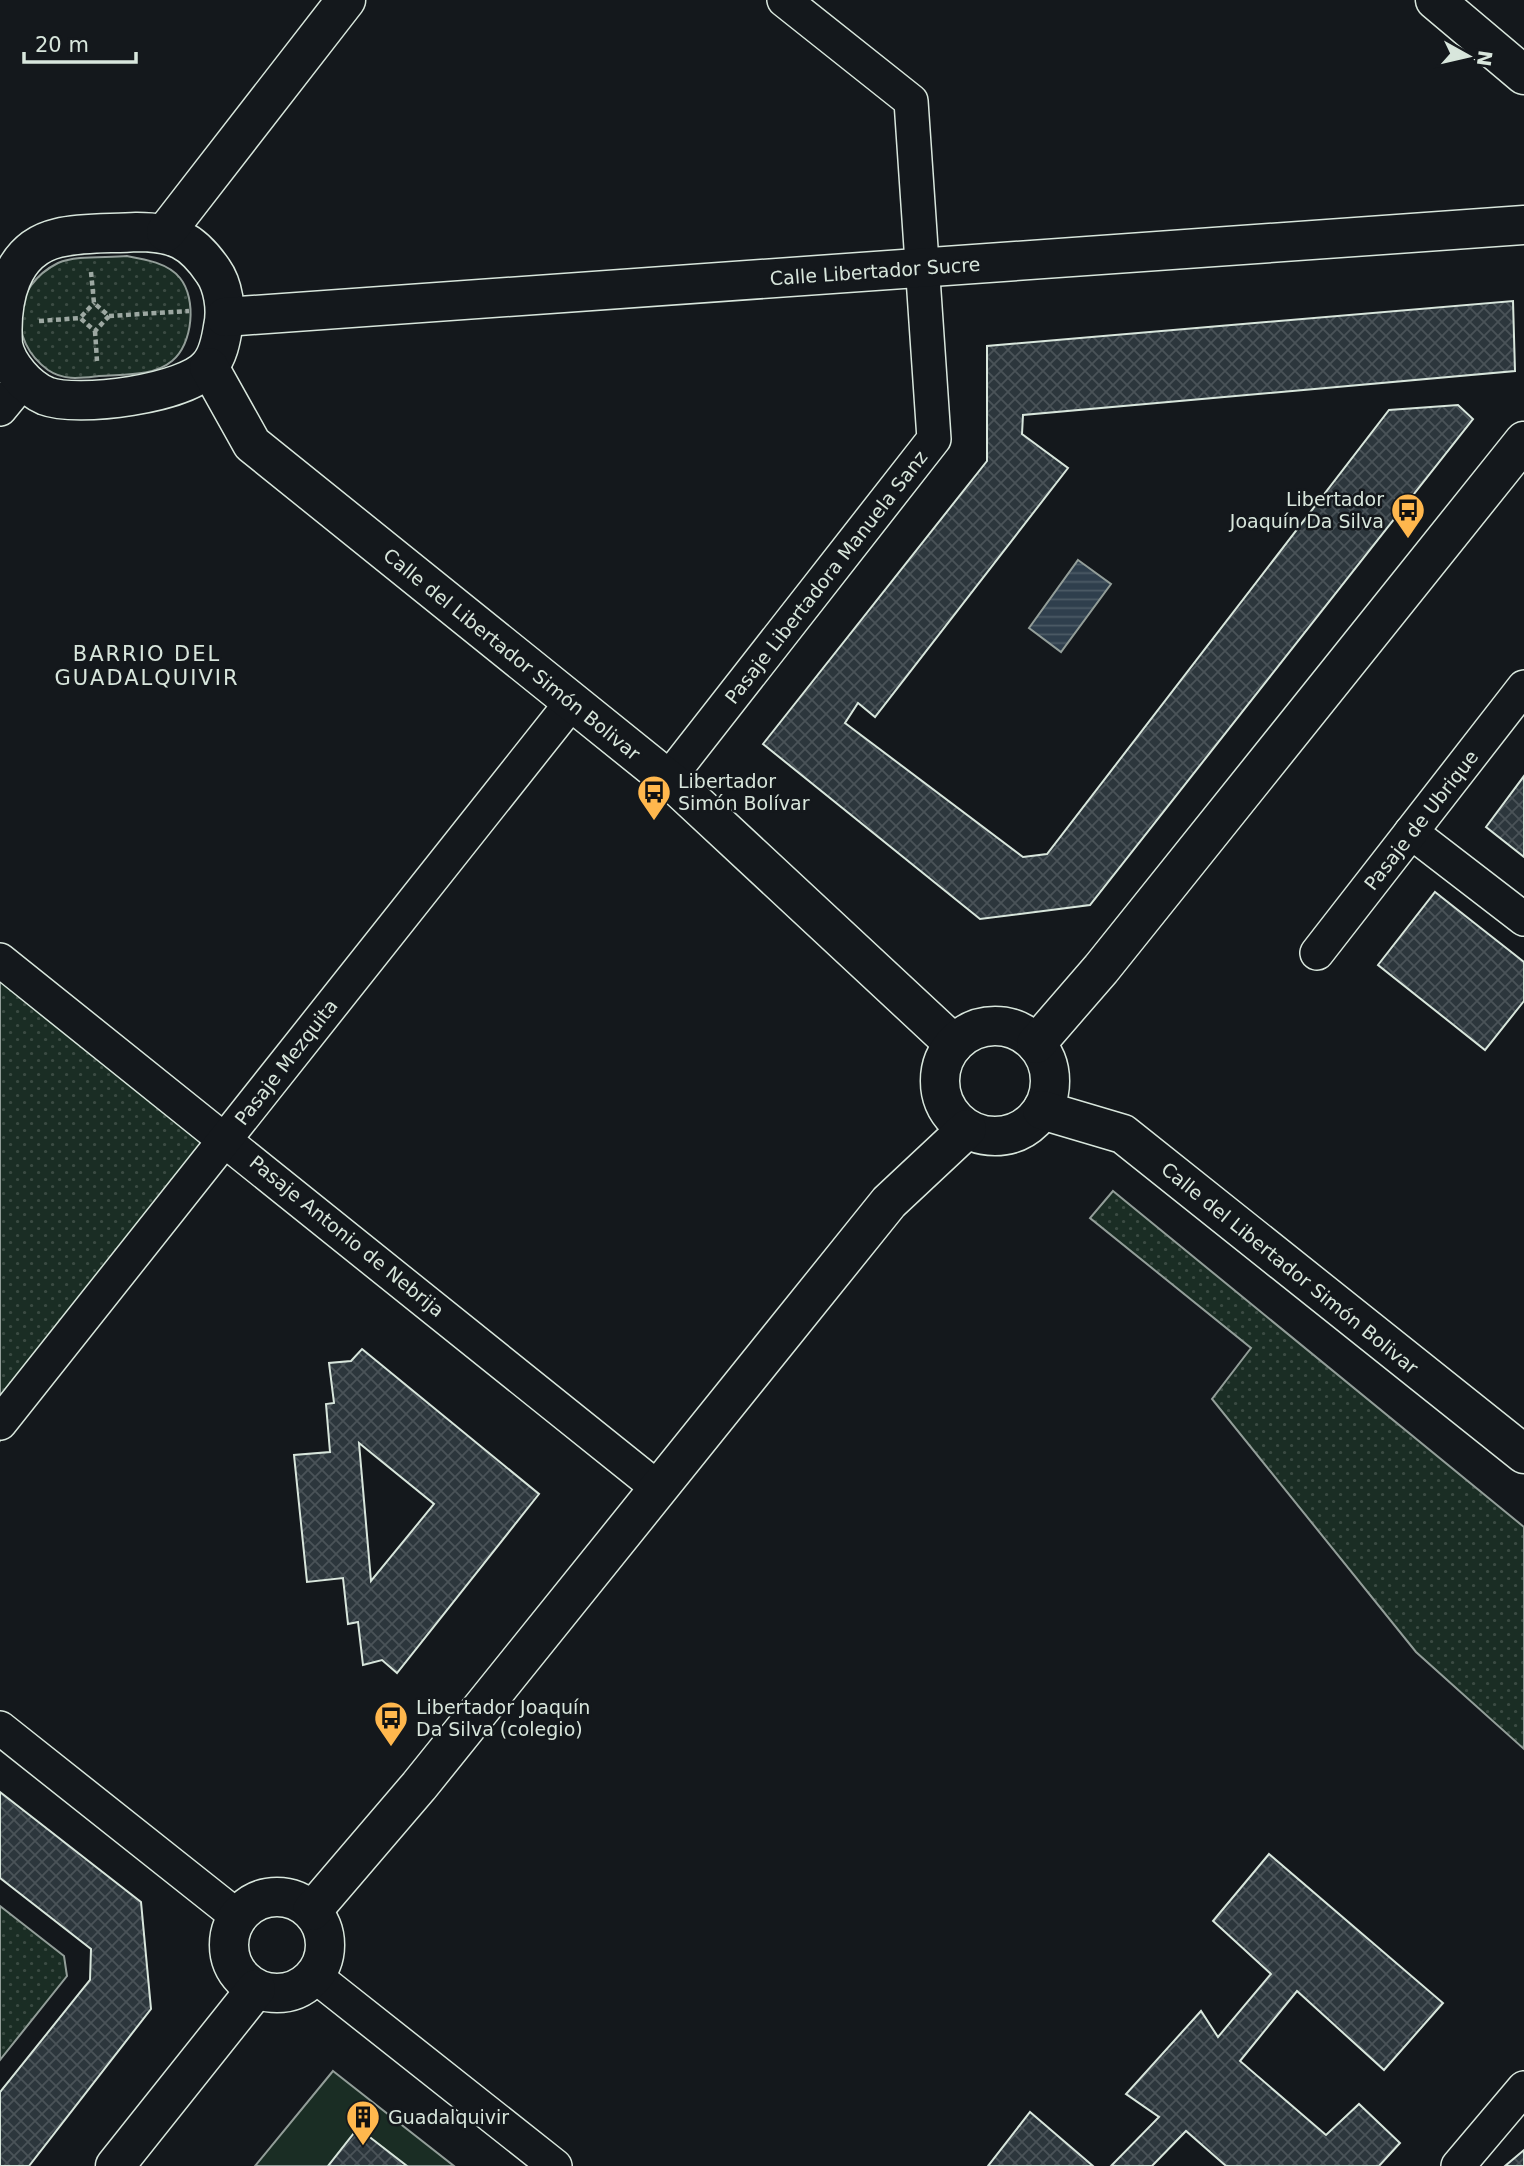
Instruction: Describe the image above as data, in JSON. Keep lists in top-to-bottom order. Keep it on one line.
{"streets":{"street":["Calle Libertador Sucre","Pasaje Libertadora Manuela Sanz","Calle del Libertador Simón Bolivar","Pasaje de Ubrique","Pasaje Mezquita","Pasaje Antonio de Nebrija"]},"crossings":[["Calle Libertador Sucre","Pasaje Libertadora Manuela Sanz"],["Pasaje Libertadora Manuela Sanz","Calle del Libertador Simón Bolivar"],["Calle del Libertador Simón Bolivar","Pasaje Mezquita"],["Pasaje Mezquita","Pasaje Antonio de Nebrija"]],"districts":["BARRIO DEL GUADALQUIVIR"],"places":{"bus stop":["Libertador Joaquín Da Silva","Libertador Simón Bolívar","Libertador Joaquín Da Silva (colegio)"],"building":["Guadalquivir"]},"scale_bar":"20 m","north":"right"}
